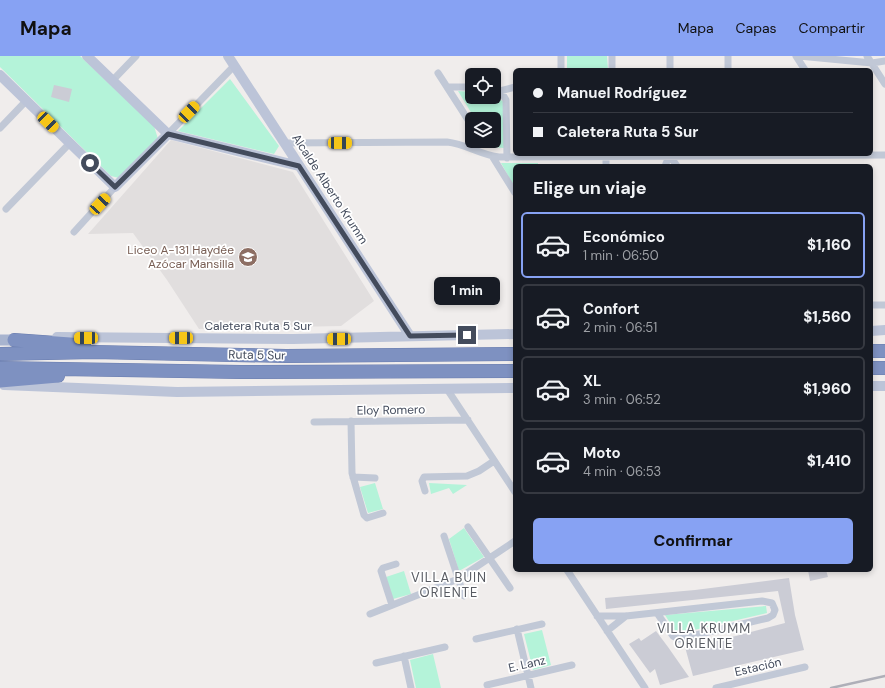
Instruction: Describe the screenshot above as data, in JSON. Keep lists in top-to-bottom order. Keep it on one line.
{"streets":{"highway":["Ruta 5 Sur"],"main road":["Alcalde Alberto Krumm","Caletera Ruta 5 Sur"],"street":["Eloy Romero","E. Lanz","Estación"]},"crossings":[["Alcalde Alberto Krumm","Caletera Ruta 5 Sur"]],"districts":["VILLA BUIN ORIENTE","VILLA KRUMM ORIENTE"],"places":{"school or university":["Liceo A-131 Haydée Azócar Mansilla"]},"page":{"header":"Mapa","nav":["Mapa","Capas","Compartir"],"banner":["Manuel Rodríguez","Caletera Ruta 5 Sur"],"heading":"Elige un viaje","list":[{"name":"Económico","note":"1 min · 06:50","value":"$1,160"},{"name":"Confort","note":"2 min · 06:51","value":"$1,560"},{"name":"XL","note":"3 min · 06:52","value":"$1,960"},{"name":"Moto","note":"4 min · 06:53","value":"$1,410"}],"bubble":"1 min","buttons":"Confirmar"}}
